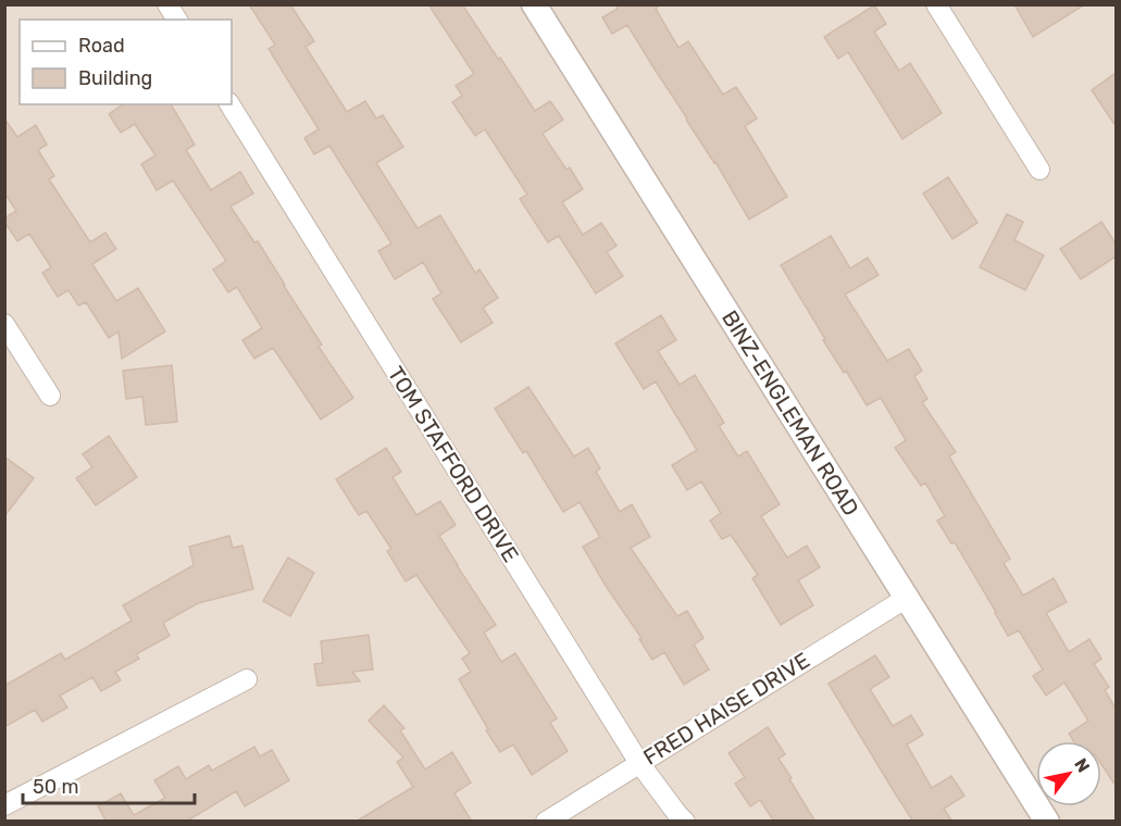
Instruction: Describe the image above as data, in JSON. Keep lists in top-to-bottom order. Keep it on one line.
{"streets":{"street":["BINZ-ENGLEMAN ROAD","TOM STAFFORD DRIVE","FRED HAISE DRIVE"]},"crossings":[["BINZ-ENGLEMAN ROAD","FRED HAISE DRIVE"],["TOM STAFFORD DRIVE","FRED HAISE DRIVE"]],"legend":["Road","Building"],"scale_bar":"50 m","north":"top right"}
